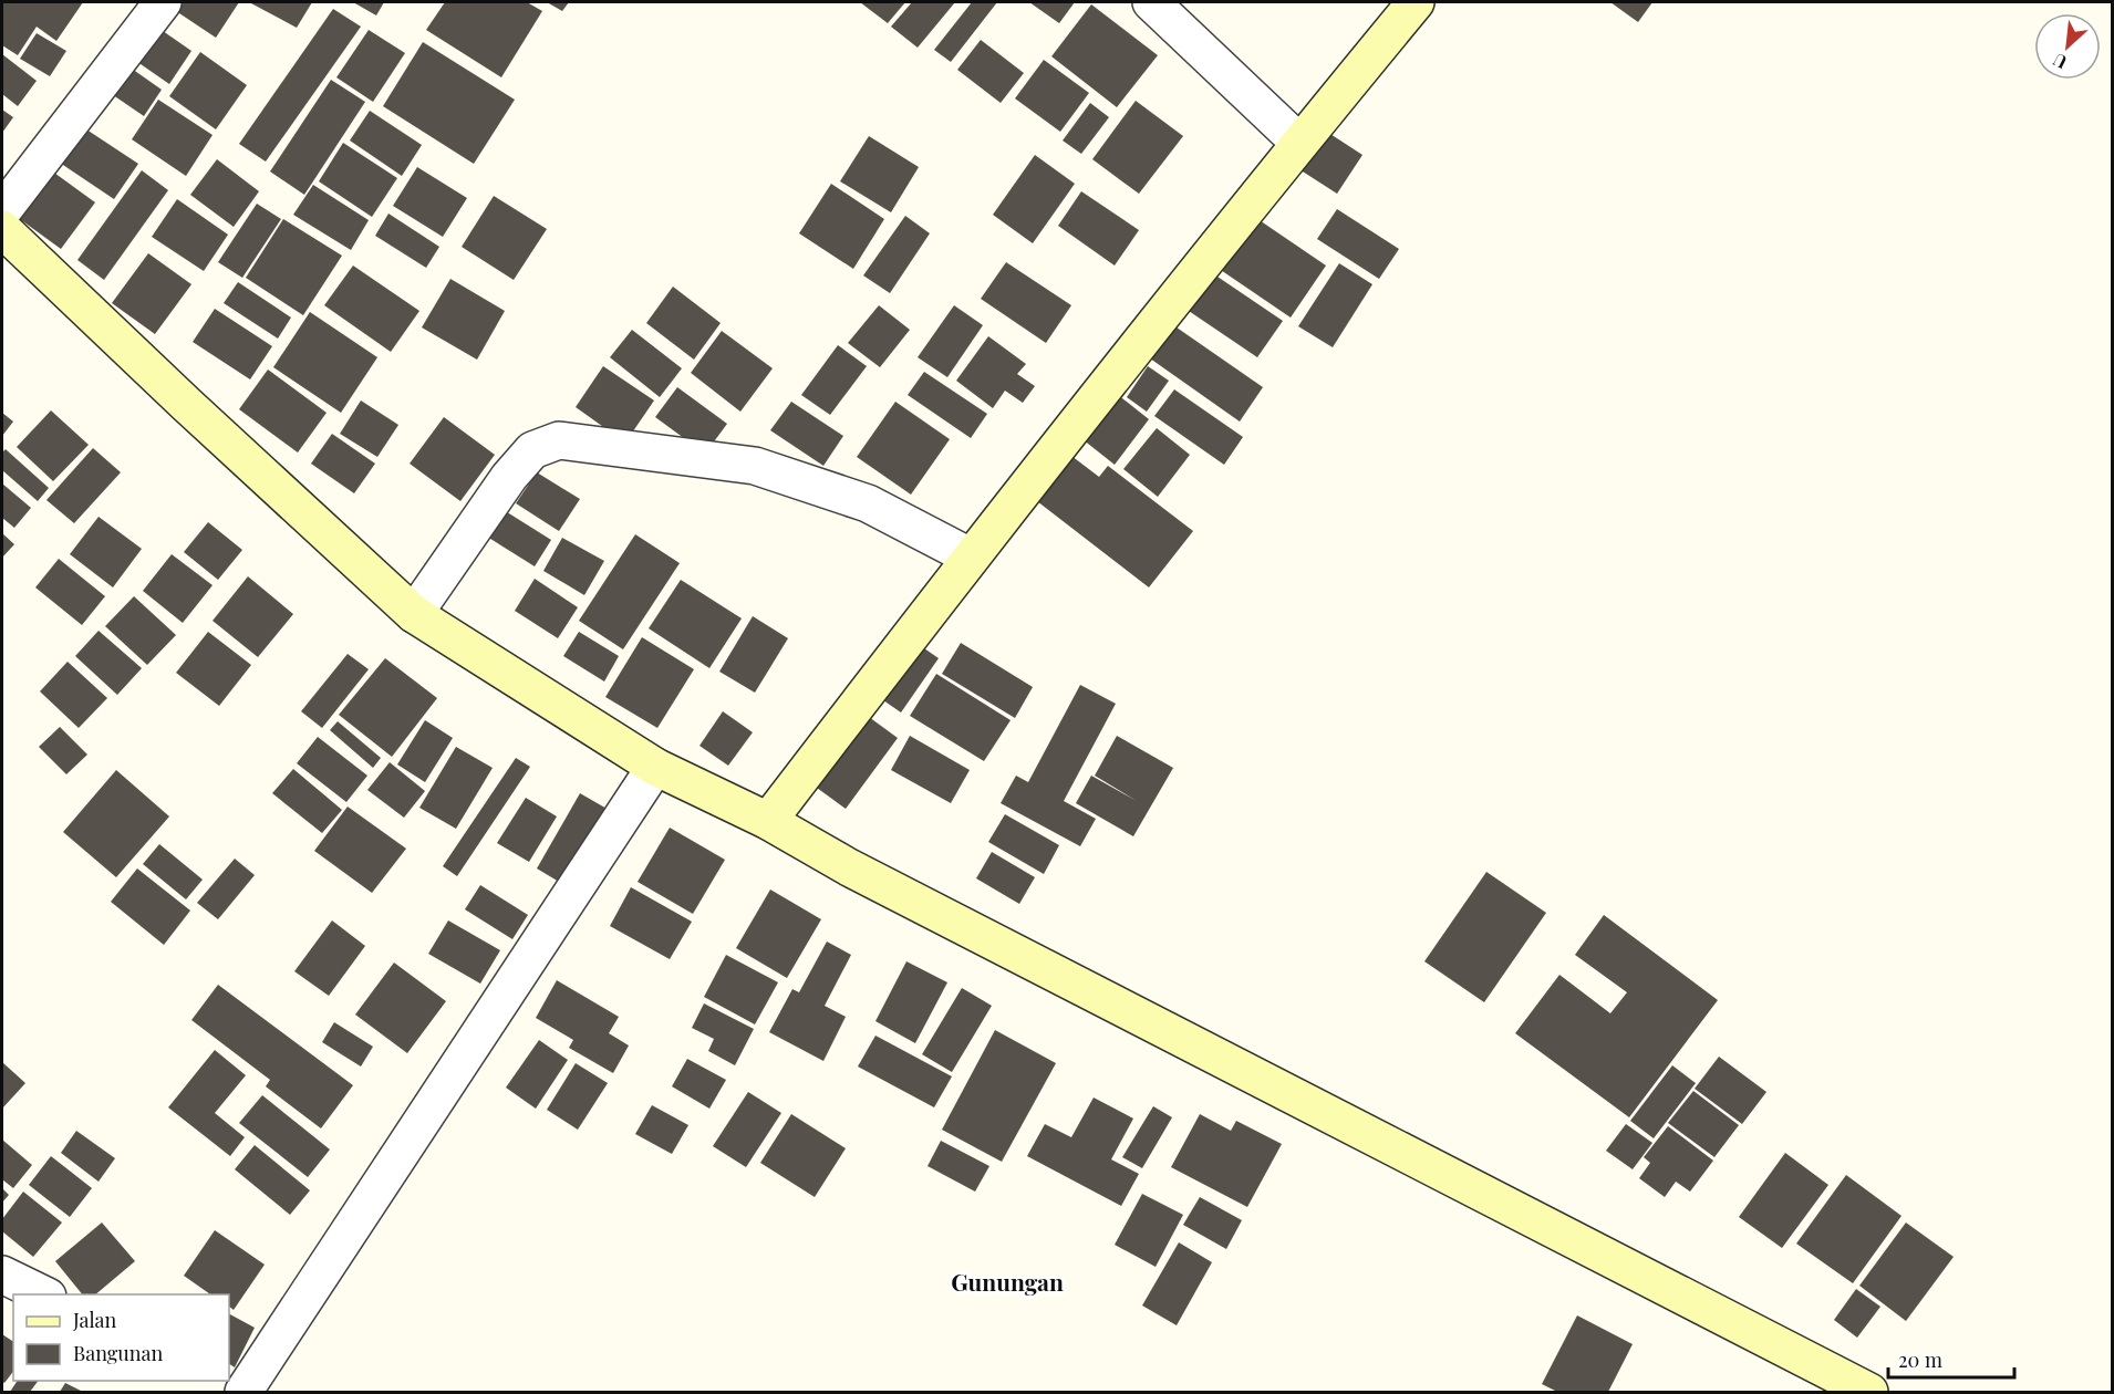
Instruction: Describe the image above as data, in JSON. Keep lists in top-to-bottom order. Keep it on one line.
{"districts":["Gunungan"],"legend":["Jalan","Bangunan"],"scale_bar":"20 m","north":"bottom left"}
